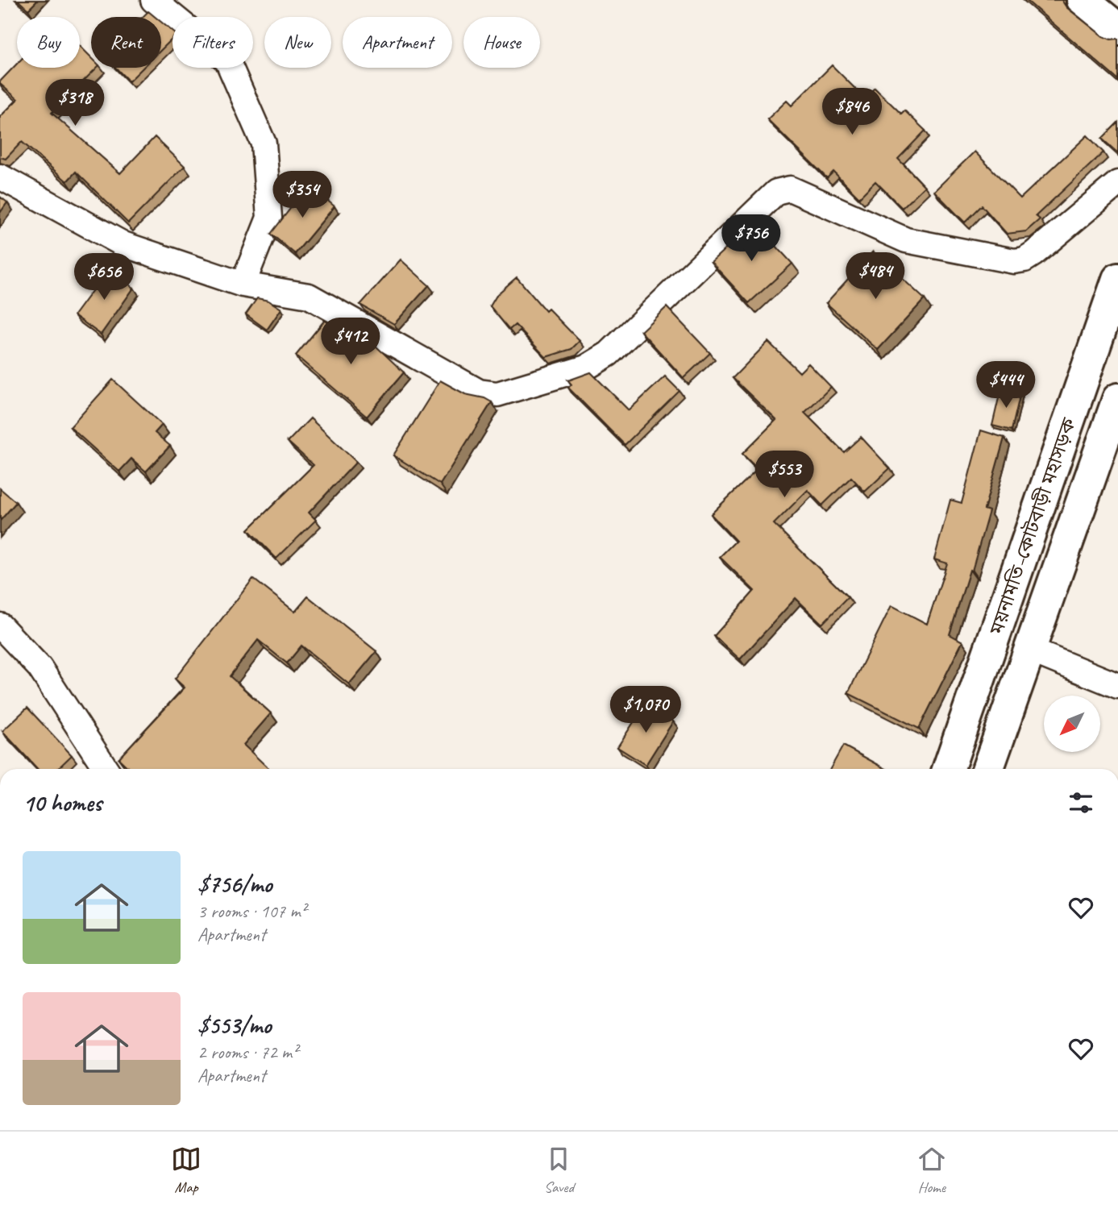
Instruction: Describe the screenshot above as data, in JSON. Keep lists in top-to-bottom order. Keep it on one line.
{"streets":{"main road":["ময়নামতি–কোটবাড়ী মহাসড়ক"]},"north":"bottom left","page":{"chip":["Buy","Rent","Filters","New","Apartment","House"],"price":["$318","$846","$354","$756","$484","$656","$412","$444","$553","$1,070"],"heading":"10 homes","list":[{"name":"$756/mo","note":"3 rooms · 107 m² · Apartment"},{"name":"$553/mo","note":"2 rooms · 72 m² · Apartment"}],"tabs":["Map","Saved","Home"]}}
